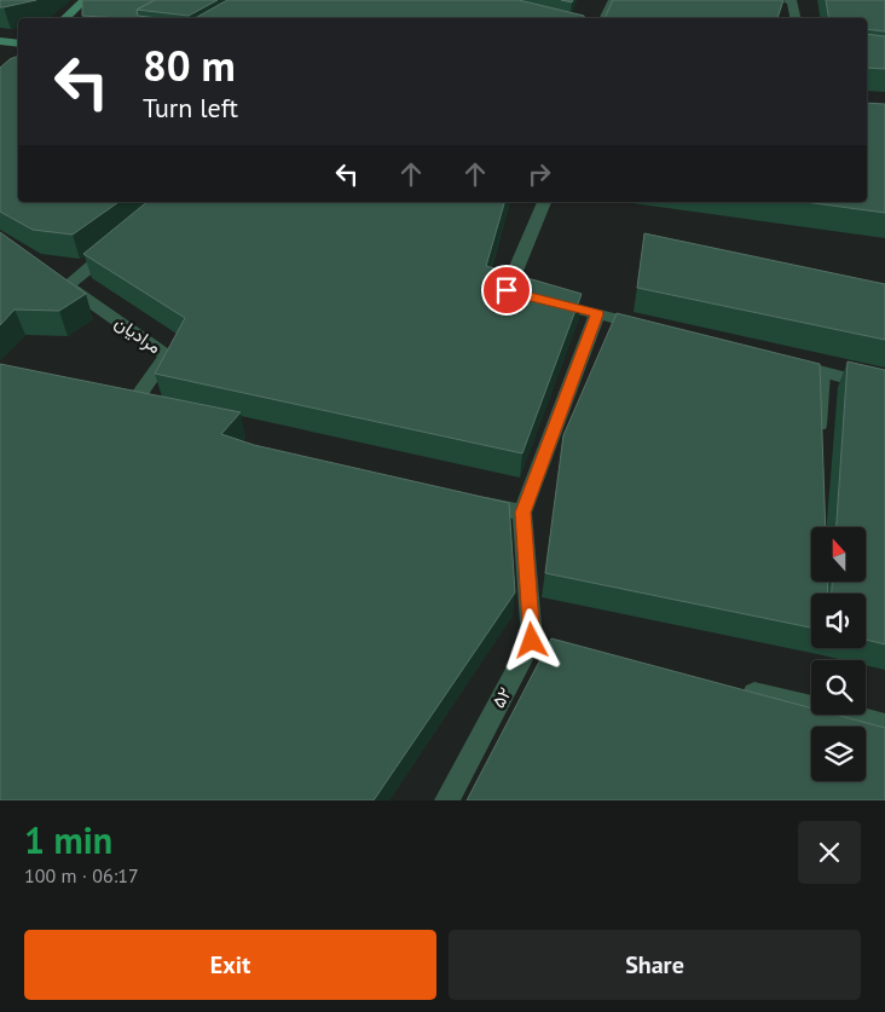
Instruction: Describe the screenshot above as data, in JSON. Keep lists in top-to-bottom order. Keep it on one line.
{"streets":{"street":["مرادیان","۵۲"]},"north":"top","page":{"turn":["80 m","Turn left"],"heading":["1 min","100 m · 06:17"],"buttons":["Exit","Share"]}}
